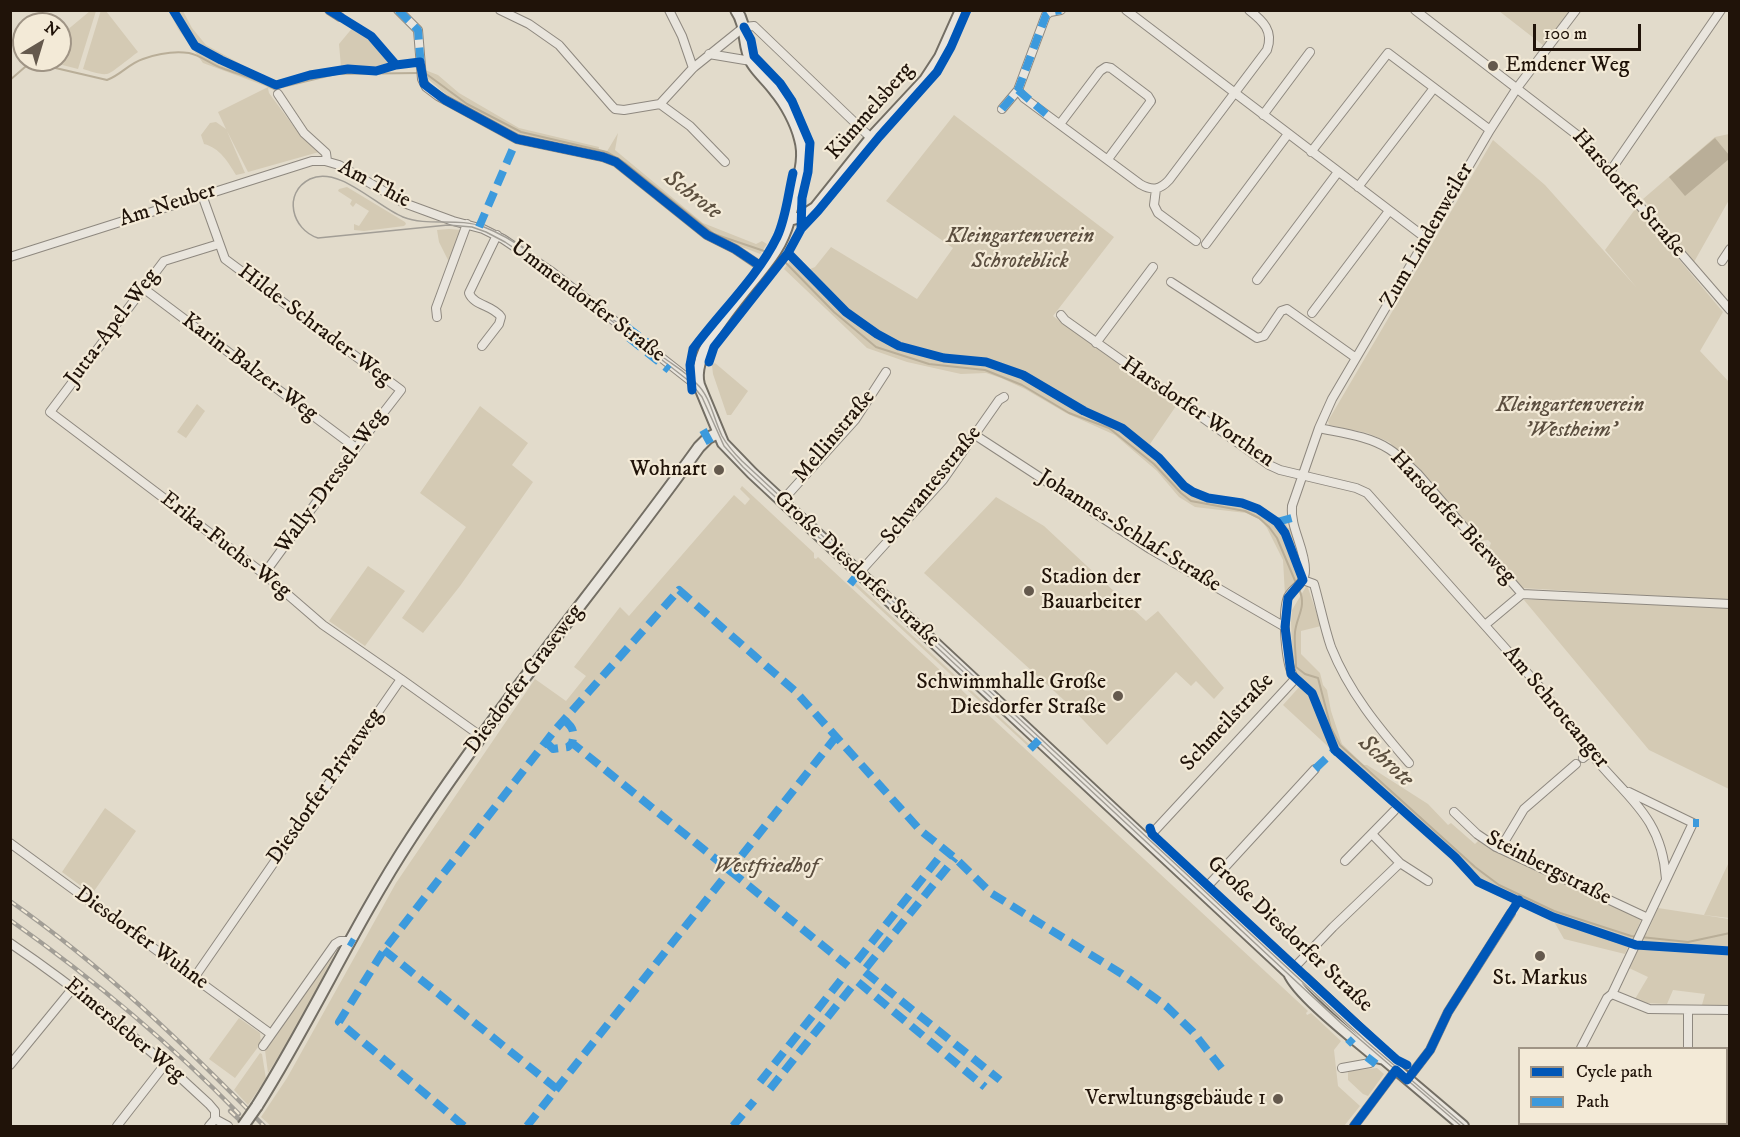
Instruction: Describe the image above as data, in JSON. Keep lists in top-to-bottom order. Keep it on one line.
{"streets":{"main road":["Kümmelsberg","Große Diesdorfer Straße","Diesdorfer Graseweg"],"street":["Am Thie","Harsdorfer Straße","Am Neuber","Zum Lindenweiler","Ummendorfer Straße","Hilde-Schrader-Weg","Jutta-Apel-Weg","Karin-Balzer-Weg","Harsdorfer Worthen","Mellinstraße","Wally-Dressel-Weg","Schwantesstraße","Harsdorfer Bierweg","Johannes-Schlaf-Straße","Erika-Fuchs-Weg","Am Schroteanger","Schmeilstraße","Diesdorfer Privatweg","Steinbergstraße","Diesdorfer Wuhne","Eimersleber Weg"]},"crossings":[["Am Thie","Am Neuber"],["Am Thie","Ummendorfer Straße"],["Harsdorfer Straße","Zum Lindenweiler"],["Am Neuber","Hilde-Schrader-Weg"],["Zum Lindenweiler","Harsdorfer Worthen"],["Zum Lindenweiler","Harsdorfer Bierweg"],["Zum Lindenweiler","Am Schroteanger"],["Ummendorfer Straße","Große Diesdorfer Straße"],["Hilde-Schrader-Weg","Jutta-Apel-Weg"],["Hilde-Schrader-Weg","Wally-Dressel-Weg"],["Jutta-Apel-Weg","Karin-Balzer-Weg"],["Jutta-Apel-Weg","Erika-Fuchs-Weg"],["Karin-Balzer-Weg","Wally-Dressel-Weg"],["Harsdorfer Worthen","Am Schroteanger"],["Mellinstraße","Große Diesdorfer Straße"],["Wally-Dressel-Weg","Erika-Fuchs-Weg"],["Schwantesstraße","Johannes-Schlaf-Straße"],["Schwantesstraße","Große Diesdorfer Straße"],["Harsdorfer Bierweg","Am Schroteanger"],["Johannes-Schlaf-Straße","Schmeilstraße"],["Erika-Fuchs-Weg","Diesdorfer Privatweg"],["Große Diesdorfer Straße","Diesdorfer Graseweg"],["Große Diesdorfer Straße","Schmeilstraße"],["Diesdorfer Graseweg","Diesdorfer Wuhne"],["Am Schroteanger","Steinbergstraße"],["Diesdorfer Privatweg","Diesdorfer Wuhne"]],"water":["Schrote"],"parks":["Kleingartenverein Schroteblick","Kleingartenverein 'Westheim'","Westfriedhof"],"places":["Emdener Weg","Wohnart","Stadion der Bauarbeiter","Schwimmhalle Große Diesdorfer Straße","St. Markus","Verwltungsgebäude 1"],"legend":["Cycle path","Path"],"scale_bar":"100 m","north":"top right"}
